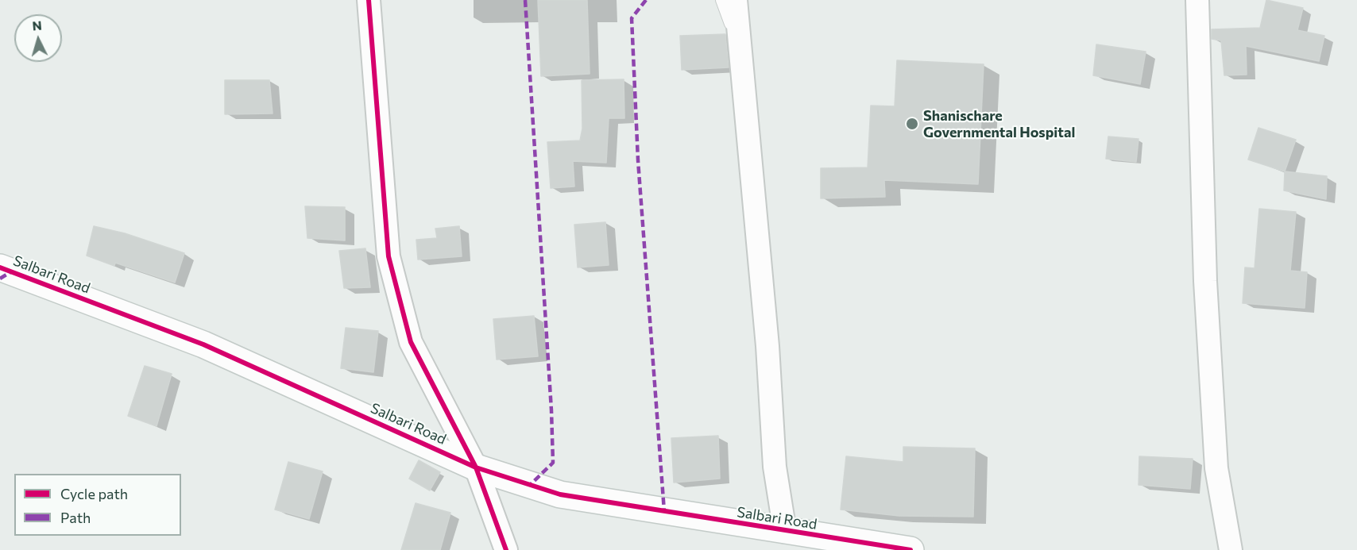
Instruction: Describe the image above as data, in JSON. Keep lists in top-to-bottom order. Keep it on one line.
{"streets":{"street":["Salbari Road"]},"places":["Shanischare Governmental Hospital"],"legend":["Cycle path","Path"],"north":"top"}
